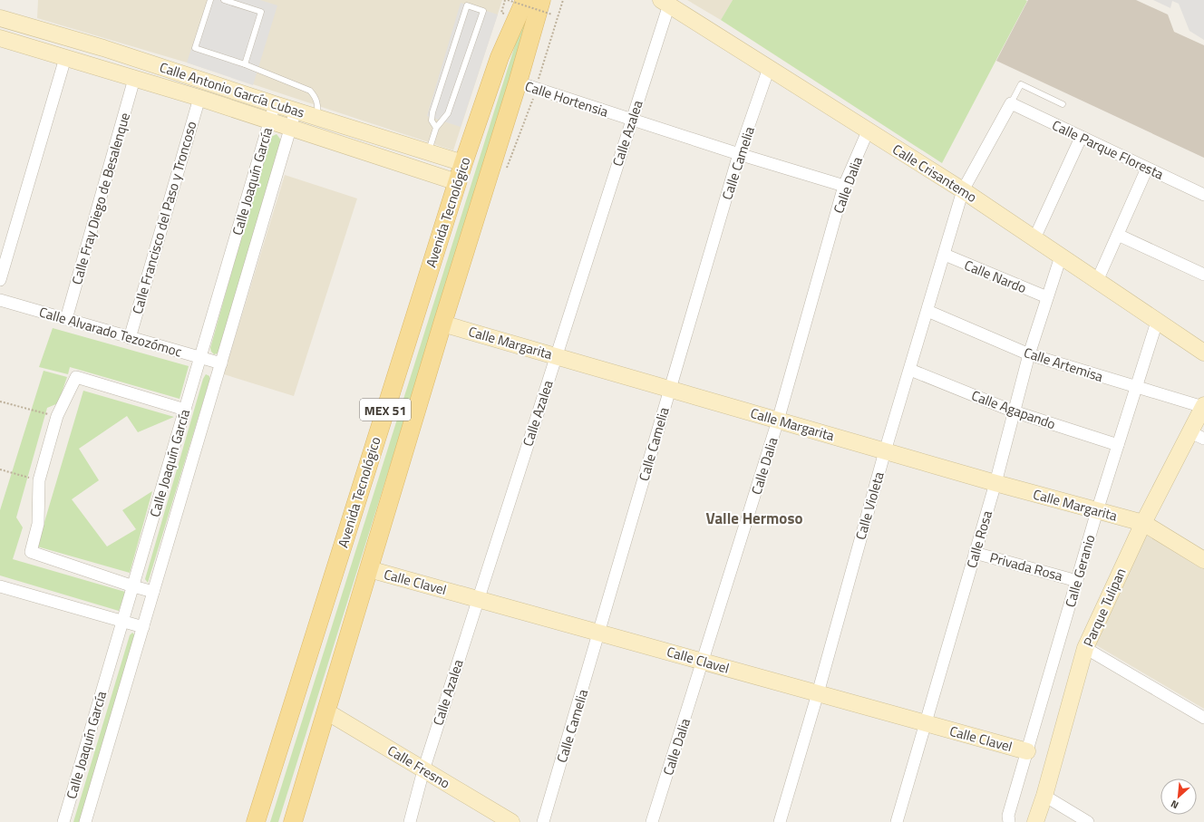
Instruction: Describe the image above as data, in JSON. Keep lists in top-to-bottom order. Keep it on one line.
{"streets":{"main road":["Calle Antonio García Cubas","Calle Crisantemo","Avenida Tecnológico","Calle Margarita","MEX 51","Calle Clavel","Parque Tulipan","Calle Fresno"],"street":["Calle Hortensia","Calle Azalea","Calle Parque Floresta","Calle Camelia","Calle Joaquín García","Calle Dalia","Calle Fray Diego de Besalenque","Calle Francisco del Paso y Troncoso","Calle Nardo","Calle Alvarado Tezozómoc","Calle Artemisa","Calle Agapando","Calle Violeta","Calle Rosa","Privada Rosa","Calle Geranio"]},"crossings":[["Calle Antonio García Cubas","Calle Joaquín García"],["Calle Antonio García Cubas","Calle Fray Diego de Besalenque"],["Calle Antonio García Cubas","Avenida Tecnológico"],["Calle Antonio García Cubas","Calle Francisco del Paso y Troncoso"],["Calle Hortensia","Calle Azalea"],["Calle Hortensia","Calle Camelia"],["Calle Hortensia","Calle Dalia"],["Calle Hortensia","Avenida Tecnológico"],["Calle Azalea","Calle Crisantemo"],["Calle Azalea","Calle Margarita"],["Calle Azalea","Calle Clavel"],["Calle Azalea","Calle Fresno"],["Calle Parque Floresta","Calle Violeta"],["Calle Camelia","Calle Crisantemo"],["Calle Camelia","Calle Margarita"],["Calle Camelia","Calle Clavel"],["Calle Crisantemo","Calle Dalia"],["Calle Crisantemo","Calle Violeta"],["Calle Crisantemo","Calle Rosa"],["Calle Crisantemo","Calle Geranio"],["Calle Joaquín García","Calle Alvarado Tezozómoc"],["Calle Dalia","Calle Margarita"],["Calle Dalia","Calle Clavel"],["Calle Fray Diego de Besalenque","Calle Alvarado Tezozómoc"],["Avenida Tecnológico","Calle Margarita"],["Avenida Tecnológico","Calle Clavel"],["Avenida Tecnológico","Calle Fresno"],["Calle Francisco del Paso y Troncoso","Calle Alvarado Tezozómoc"],["Calle Nardo","Calle Violeta"],["Calle Nardo","Calle Rosa"],["Calle Margarita","Calle Violeta"],["Calle Margarita","Calle Rosa"],["Calle Margarita","Calle Geranio"],["Calle Margarita","Parque Tulipan"],["Calle Artemisa","Calle Violeta"],["Calle Artemisa","Calle Rosa"],["Calle Artemisa","Calle Geranio"],["Calle Artemisa","Parque Tulipan"],["Calle Agapando","Calle Violeta"],["Calle Agapando","Calle Rosa"],["Calle Agapando","Calle Geranio"],["Calle Violeta","Calle Clavel"],["Calle Rosa","Privada Rosa"],["Calle Rosa","Calle Clavel"],["Privada Rosa","Calle Geranio"],["Calle Geranio","Calle Clavel"]],"districts":["Valle Hermoso"],"north":"bottom left"}
